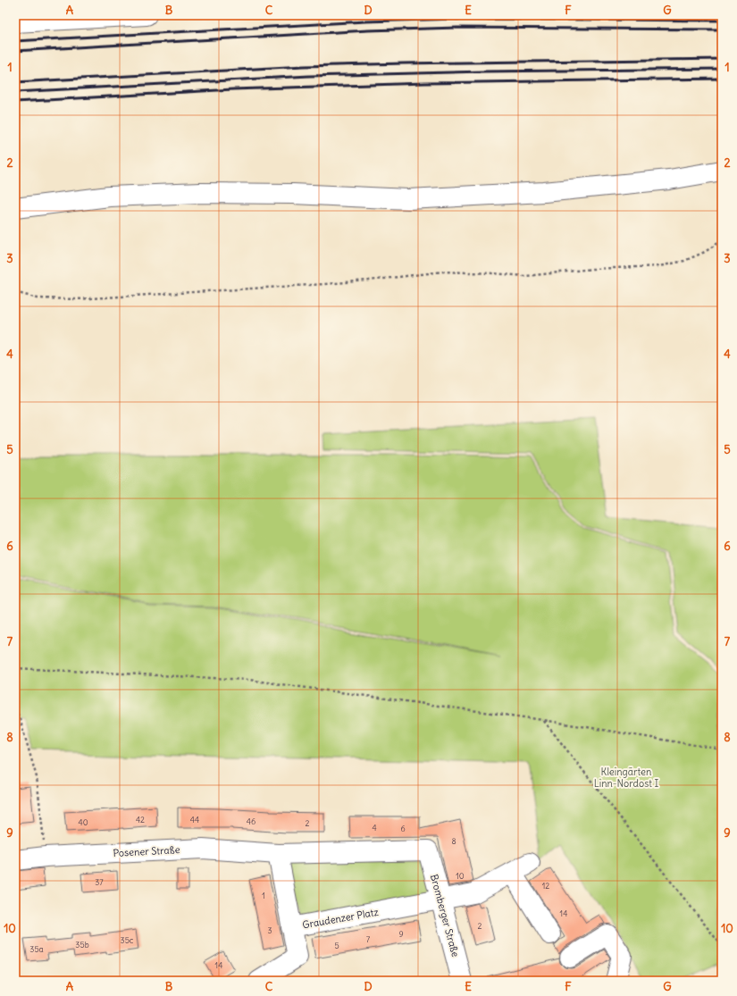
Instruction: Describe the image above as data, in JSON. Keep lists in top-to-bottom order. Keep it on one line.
{"streets":{"street":["Posener Straße","Bromberger Straße","Graudenzer Platz"]},"crossings":[["Posener Straße","Bromberger Straße"],["Posener Straße","Graudenzer Platz"],["Bromberger Straße","Graudenzer Platz"]],"parks":["Kleingärten Linn-Nordost I"],"house_numbers":["42","44","46","40","2","4","6","8","10","37","12","1","14","2","3","9","7","35c","35b","5","35a","14"],"grid":{"columns":["A","B","C","D","E","F","G"],"rows":["1","2","3","4","5","6","7","8","9","10"]}}
